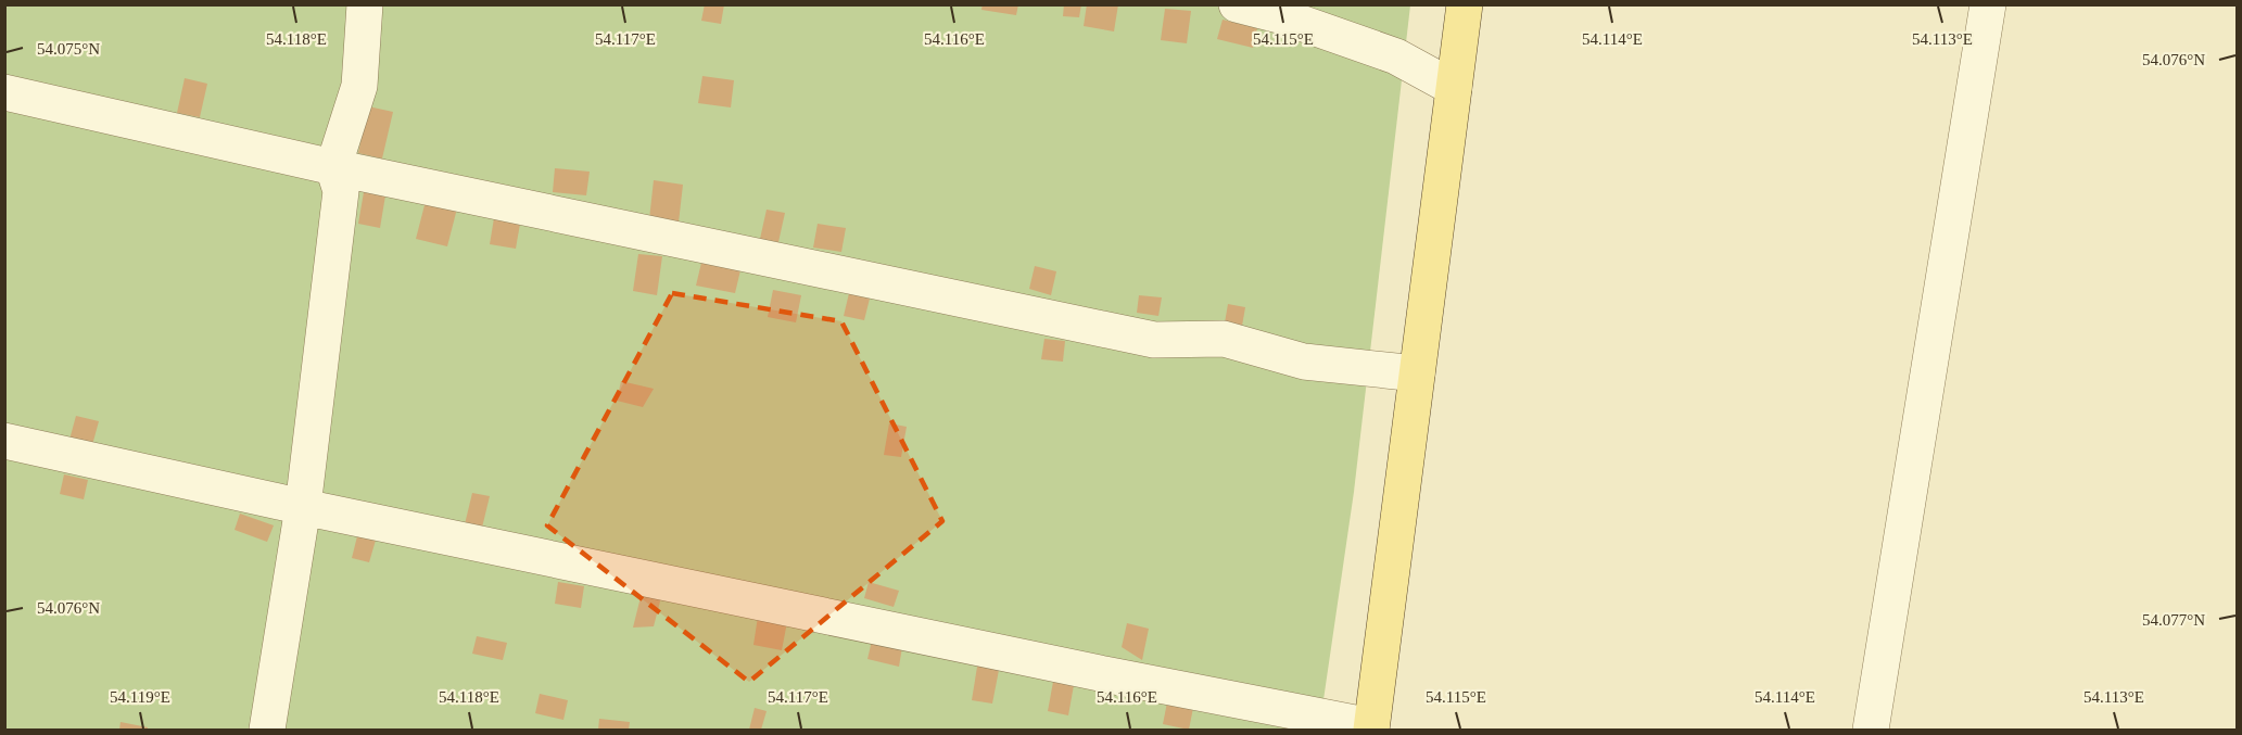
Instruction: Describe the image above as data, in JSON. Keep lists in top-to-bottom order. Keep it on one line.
{"coordinates":["54.116°E","54.115°E","54.114°E","54.113°E","54.118°E","54.117°E","54.075°N","54.076°N","54.077°N","54.119°E"]}
